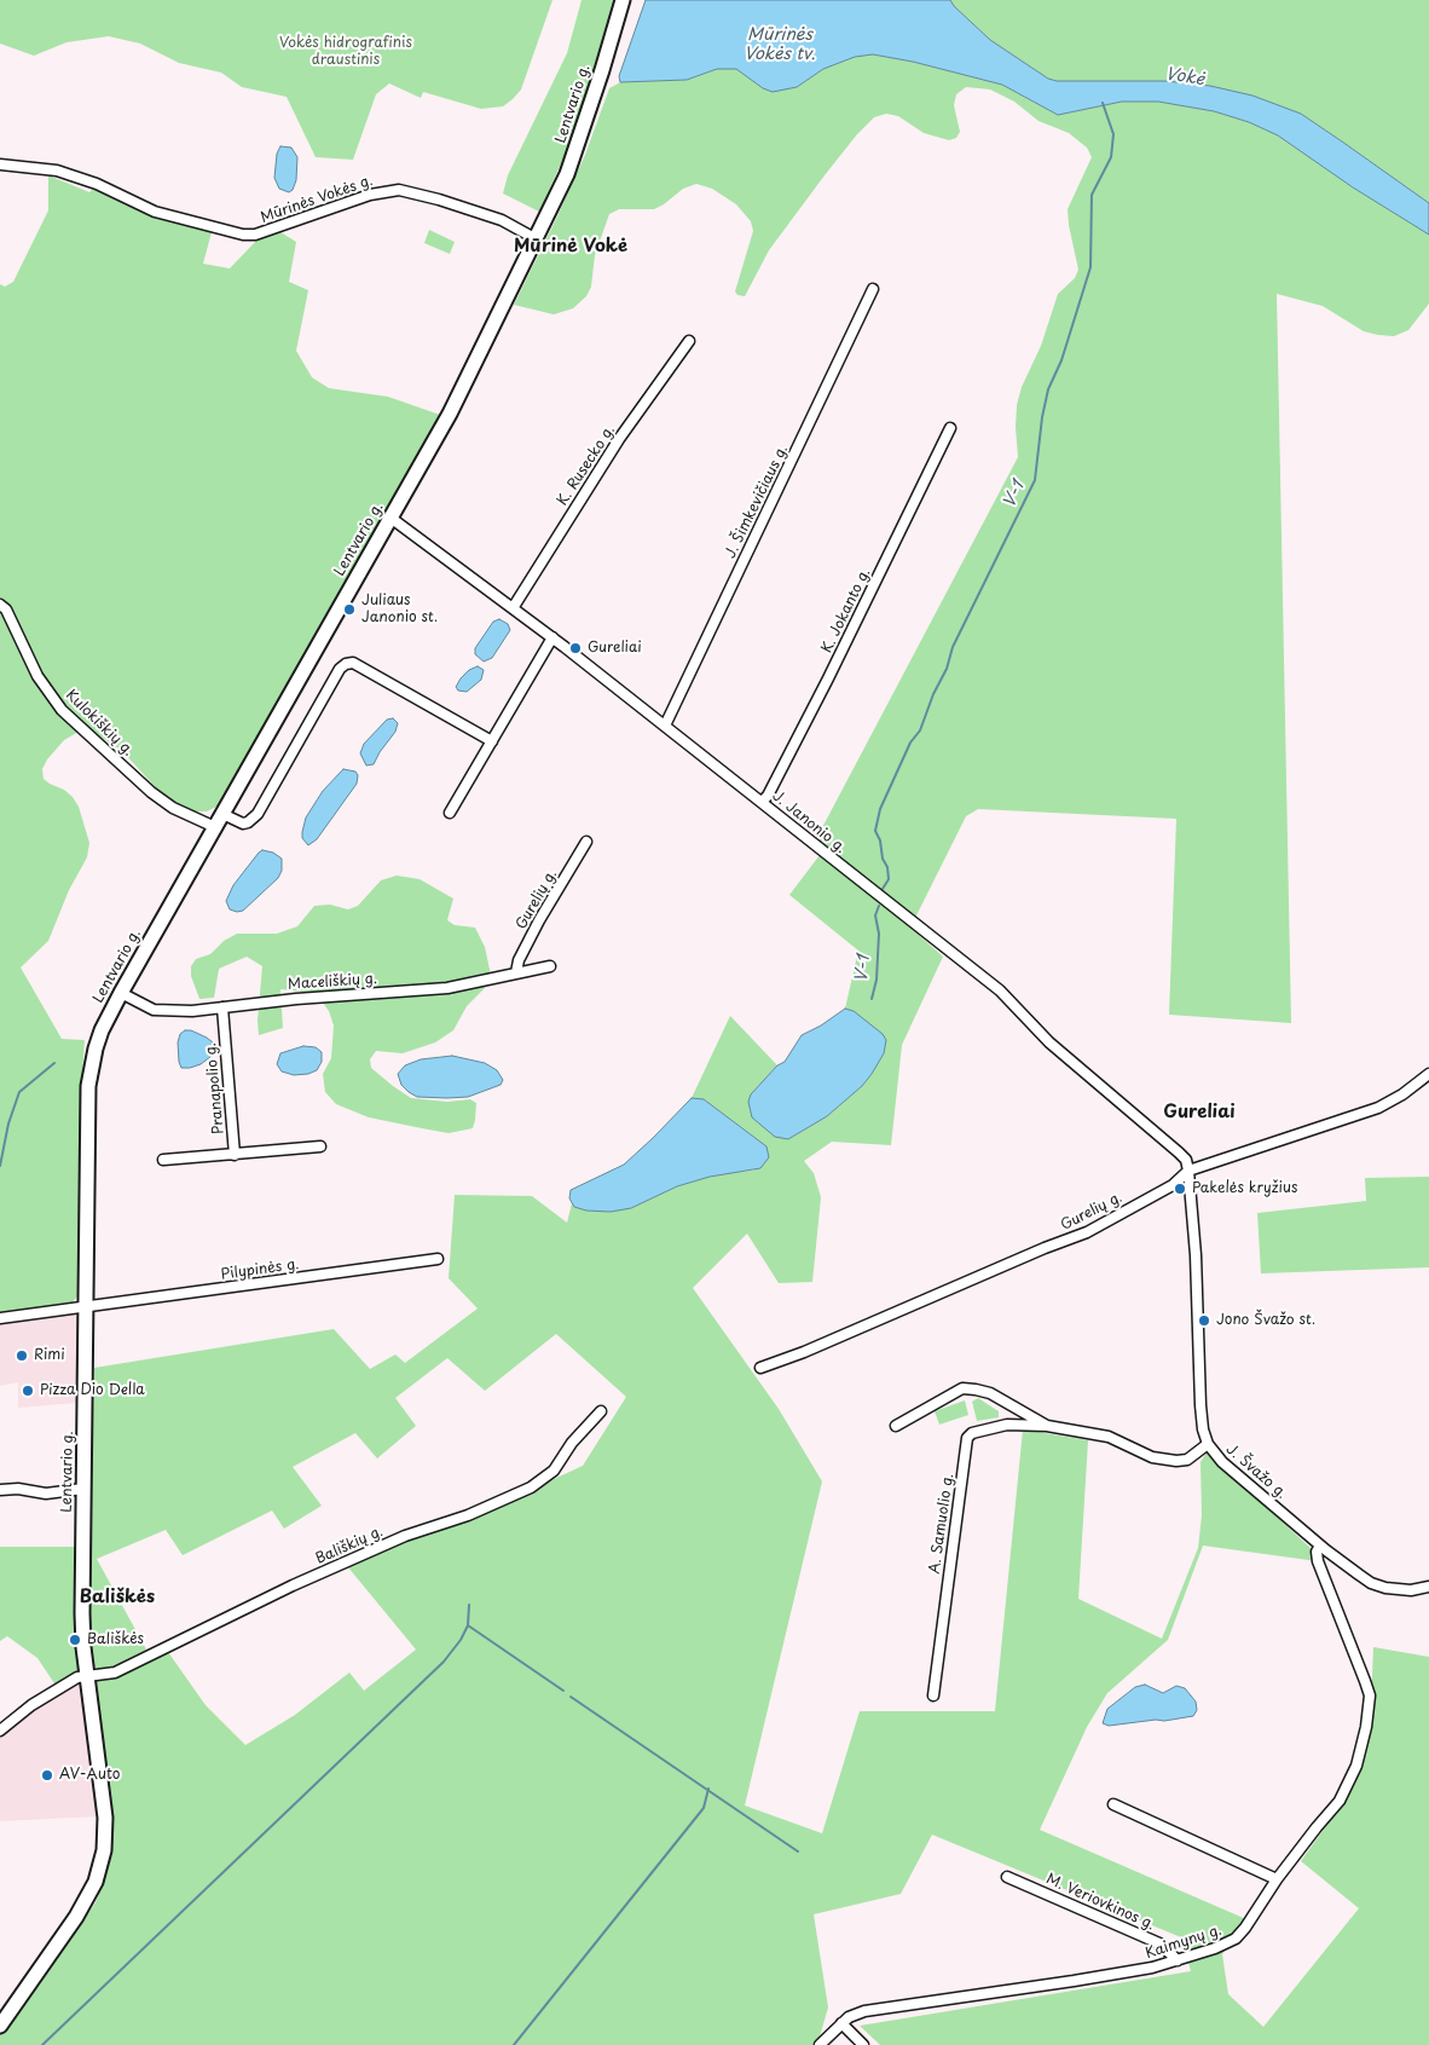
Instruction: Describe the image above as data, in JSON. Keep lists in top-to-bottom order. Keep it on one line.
{"streets":{"main road":["Lentvario g."],"street":["Mūrinės Vokės g.","K. Rusecko g.","J. Šimkevičiaus g.","K. Jokanto g.","Kulokiškių g.","J. Janonio g.","Gurelių g.","Maceliškių g.","Pranapolio g.","Pilypinės g.","J. Švažo g.","A. Samuolio g.","Bališkių g.","M. Veriovkinos g.","Kaimynų g."]},"crossings":[["Lentvario g.","Mūrinės Vokės g."],["Lentvario g.","Kulokiškių g."],["Lentvario g.","J. Janonio g."],["Lentvario g.","Maceliškių g."],["Lentvario g.","Pilypinės g."],["Lentvario g.","Bališkių g."],["K. Rusecko g.","J. Janonio g."],["J. Šimkevičiaus g.","J. Janonio g."],["K. Jokanto g.","J. Janonio g."],["J. Janonio g.","Gurelių g."],["J. Janonio g.","J. Švažo g."],["Gurelių g.","Maceliškių g."],["Gurelių g.","J. Švažo g."],["Maceliškių g.","Pranapolio g."],["J. Švažo g.","Kaimynų g."],["M. Veriovkinos g.","Kaimynų g."]],"districts":["Mūrinė Vokė","Gureliai","Bališkės"],"water":["Mūrinės Vokės tv.","Vokė","V-1"],"parks":["Vokės hidrografinis draustinis"],"places":["Juliaus Janonio st.","Gureliai","Pakelės kryžius","Jono Švažo st.","Rimi","Pizza Dio Della","Bališkės","AV-Auto"]}
